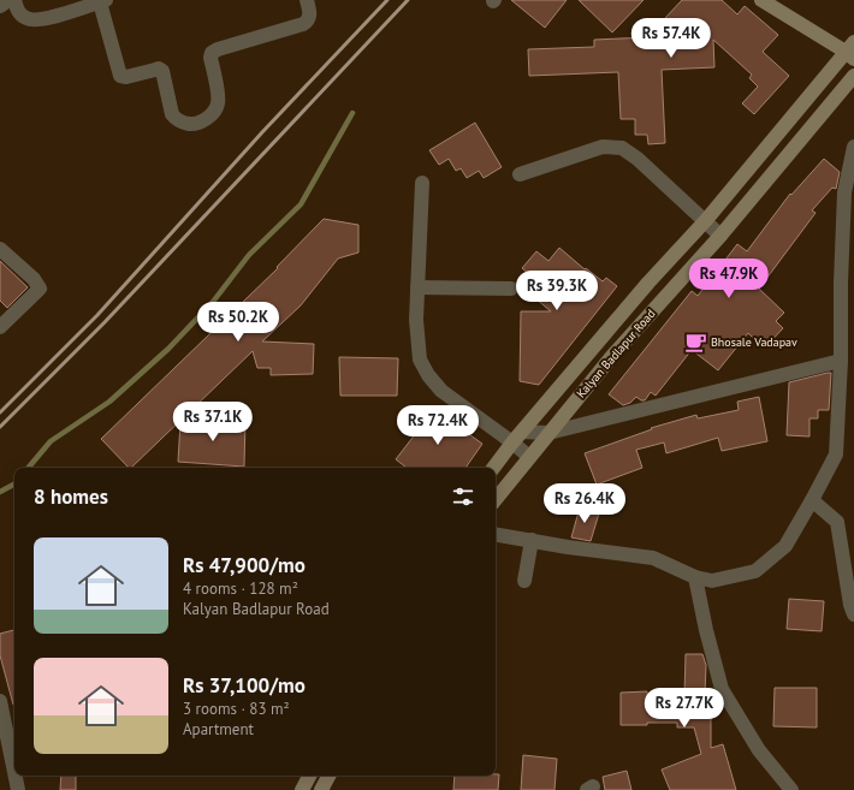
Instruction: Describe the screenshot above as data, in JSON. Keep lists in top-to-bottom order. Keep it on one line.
{"streets":{"main road":["Kalyan Badlapur Road"]},"places":{"cafe":["Bhosale Vadapav"]},"page":{"price":["Rs 57.4K","Rs 47.9K","Rs 39.3K","Rs 50.2K","Rs 37.1K","Rs 72.4K","Rs 26.4K","Rs 27.7K"],"heading":"8 homes","list":[{"name":"Rs 47,900/mo","note":"4 rooms · 128 m² · Kalyan Badlapur Road"},{"name":"Rs 37,100/mo","note":"3 rooms · 83 m² · Apartment"}]}}
